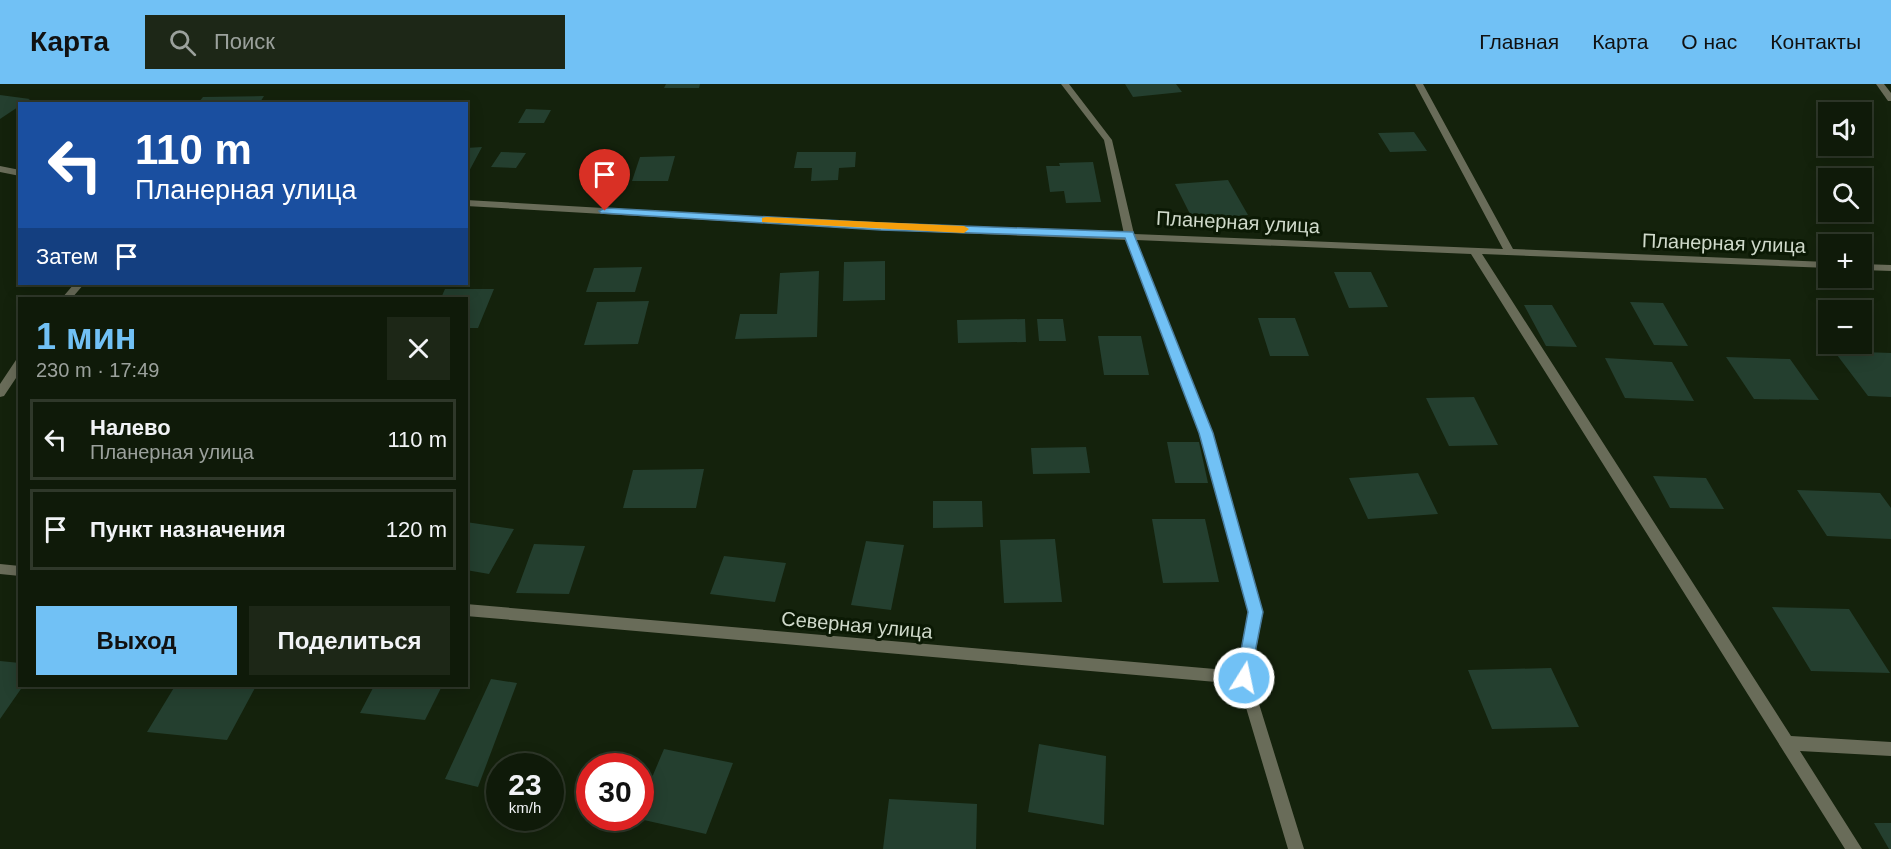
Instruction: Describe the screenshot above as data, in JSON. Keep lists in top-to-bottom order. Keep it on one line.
{"streets":{"street":["Планерная улица","Северная улица"]},"page":{"header":"Карта","search":"Поиск","nav":["Главная","Карта","О нас","Контакты"],"map_buttons":["+","−"],"turn":["110 m","Планерная улица"],"then":"Затем","heading":["1 мин","230 m · 17:49"],"list":[{"name":"Налево","note":"Планерная улица","value":"110 m"},{"name":"Пункт назначения","value":"120 m"}],"buttons":["Выход","Поделиться"],"speed":"23 km/h","limit":"30"}}
